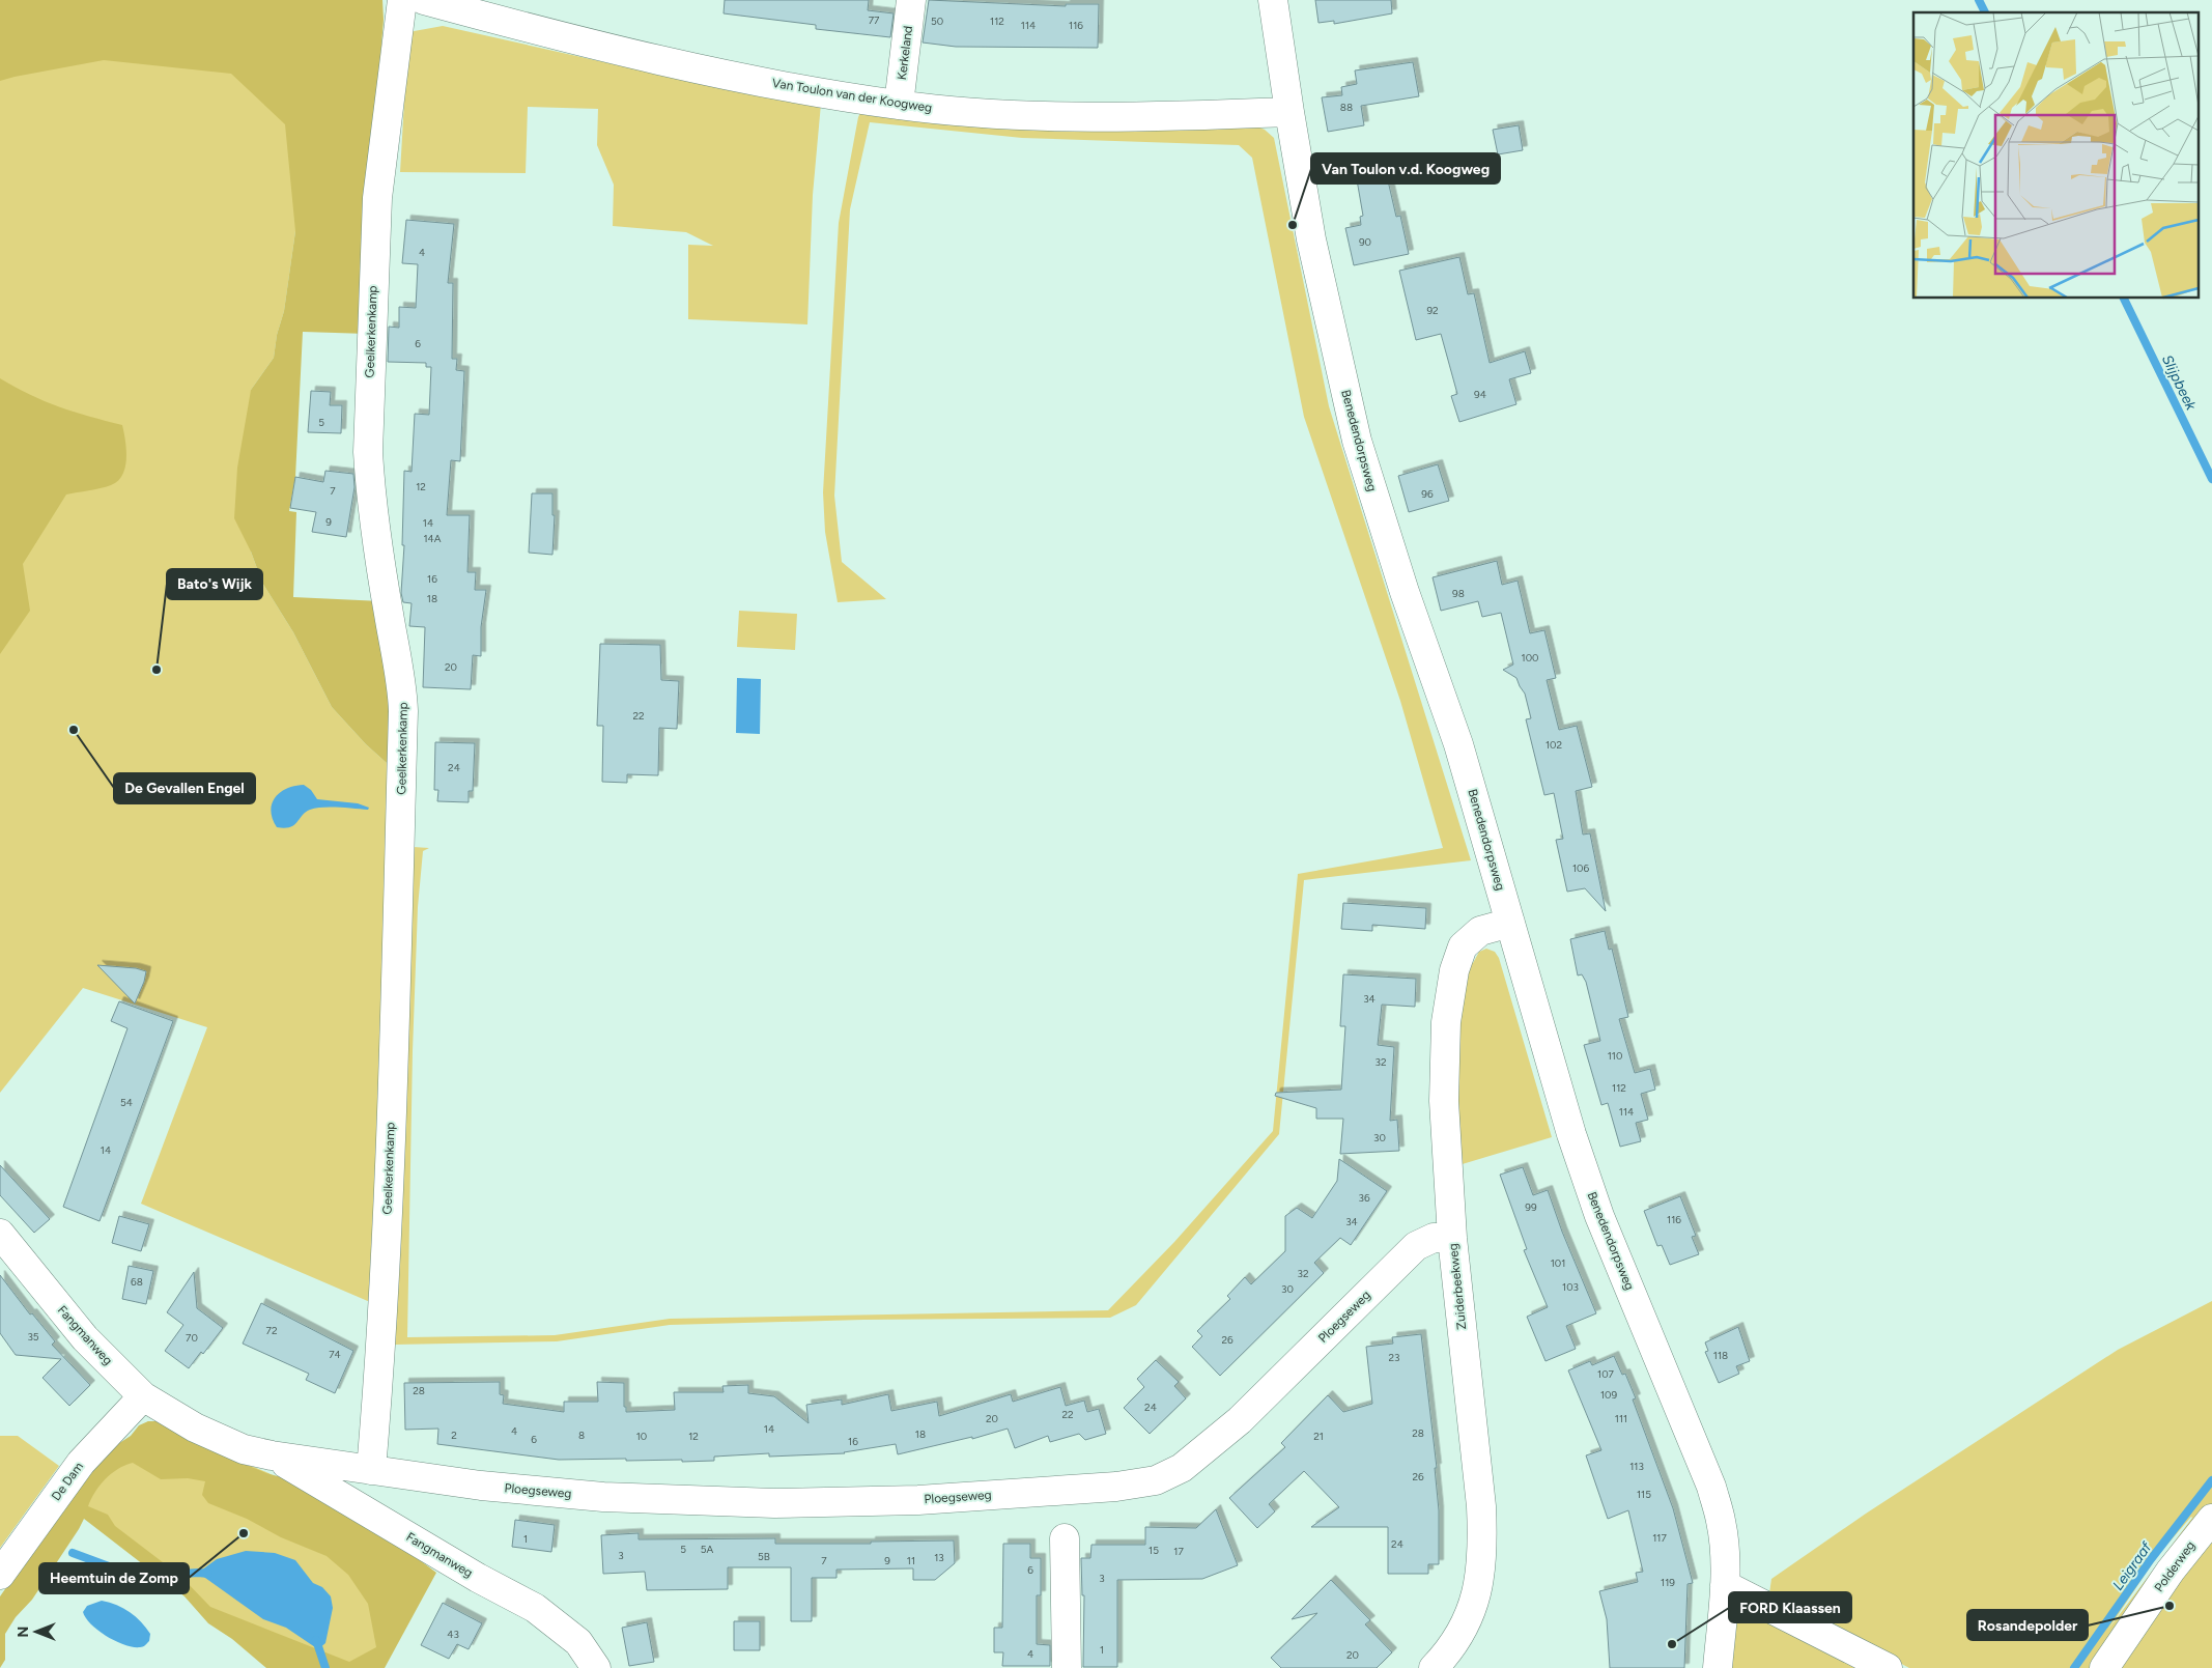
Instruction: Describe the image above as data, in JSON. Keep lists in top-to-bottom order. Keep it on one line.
{"streets":{"street":["Kerkeland","Van Toulon van der Koogweg","Geelkerkenkamp","Benedendorpsweg","Zuiderbeekweg","Ploegseweg","Fangmanweg","De Dam","Polderweg"]},"crossings":[["Kerkeland","Van Toulon van der Koogweg"],["Van Toulon van der Koogweg","Benedendorpsweg"],["Geelkerkenkamp","Ploegseweg"],["Geelkerkenkamp","Fangmanweg"],["Benedendorpsweg","Zuiderbeekweg"],["Zuiderbeekweg","Ploegseweg"],["Ploegseweg","Fangmanweg"],["Fangmanweg","De Dam"]],"water":["Slijpbeek","Leigraaf"],"places":["Van Toulon v.d. Koogweg","Bato's Wijk","De Gevallen Engel","Heemtuin de Zomp","Rosandepolder","FORD Klaassen"],"house_numbers":["77","50","112","114","116","88","90","4","92","6","94","5","12","7","96","9","14","14A","16","98","18","100","20","22","102","24","106","34","110","32","112","54","114","30","14","36","99","116","34","101","32","68","103","30","72","35","70","26","74","118","23","107","28","109","24","22","20","111","14","4","28","18","2","8","10","12","21","6","16","113","26","115","117","1","24","5","5A","15","17","3","5B","13","7","9","11","6","3","119","43","1","4","20"],"north":"left"}
